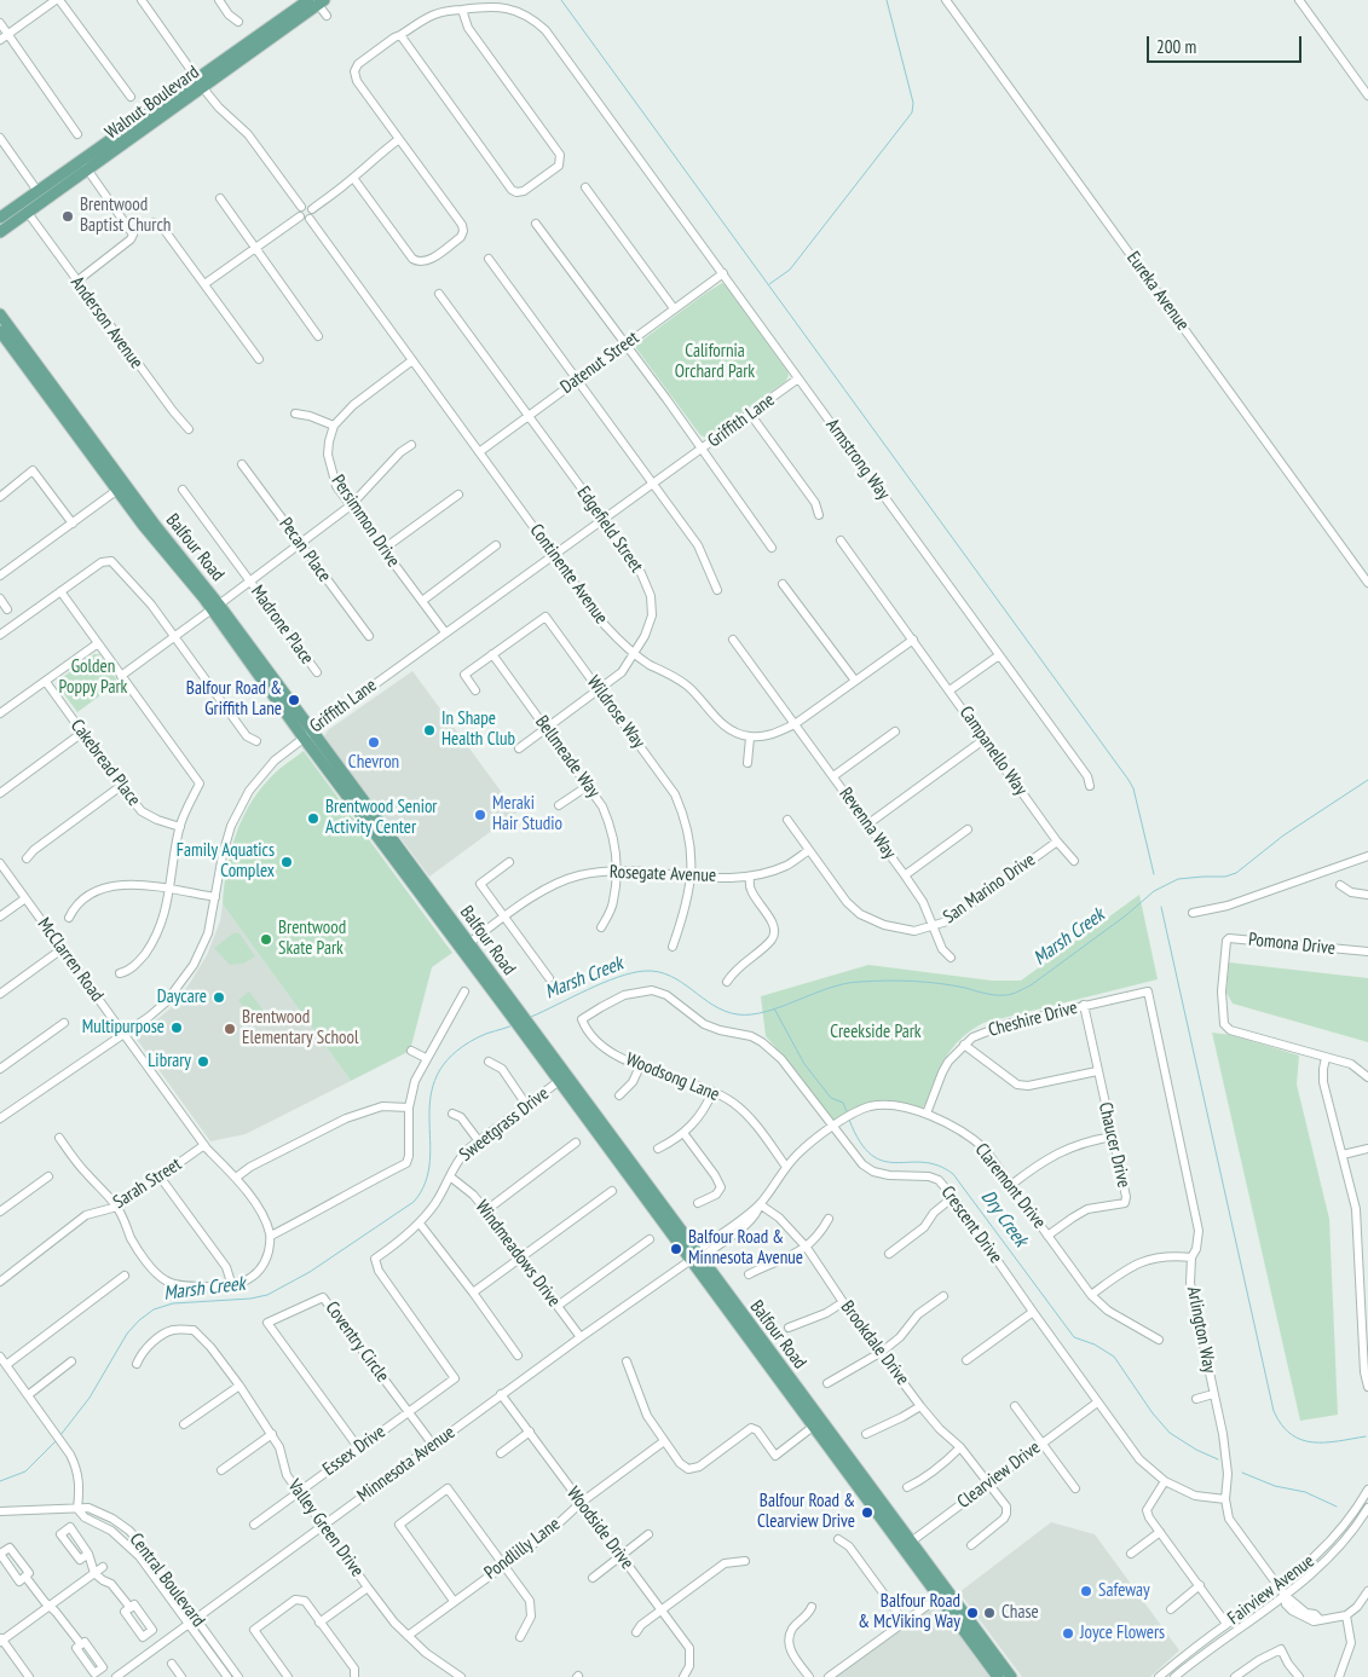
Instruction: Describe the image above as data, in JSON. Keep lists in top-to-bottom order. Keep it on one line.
{"streets":{"main road":["Walnut Boulevard","Balfour Road"],"street":["Eureka Avenue","Anderson Avenue","Datenut Street","Griffith Lane","Armstrong Way","Persimmon Drive","Edgefield Street","Pecan Place","Continente Avenue","Madrone Place","Wildrose Way","Campanello Way","Bellmeade Way","Cakebread Place","Revenna Way","Rosegate Avenue","San Marino Drive","Pomona Drive","McClarren Road","Cheshire Drive","Woodsong Lane","Sweetgrass Drive","Chaucer Drive","Sarah Street","Claremont Drive","Crescent Drive","Windmeadows Drive","Arlington Way","Coventry Circle","Brookdale Drive","Essex Drive","Minnesota Avenue","Clearview Drive","Valley Green Drive","Woodside Drive","Pondlilly Lane","Central Boulevard","Fairview Avenue"]},"crossings":[["Walnut Boulevard","Anderson Avenue"],["Datenut Street","Armstrong Way"],["Datenut Street","Edgefield Street"],["Datenut Street","Continente Avenue"],["Griffith Lane","Armstrong Way"],["Griffith Lane","Persimmon Drive"],["Griffith Lane","Edgefield Street"],["Griffith Lane","Balfour Road"],["Griffith Lane","Continente Avenue"],["Griffith Lane","McClarren Road"],["Edgefield Street","Continente Avenue"],["Edgefield Street","Wildrose Way"],["Edgefield Street","Bellmeade Way"],["Balfour Road","Rosegate Avenue"],["Balfour Road","Sweetgrass Drive"],["Balfour Road","Claremont Drive"],["Balfour Road","Minnesota Avenue"],["Balfour Road","Clearview Drive"],["Wildrose Way","Bellmeade Way"],["Wildrose Way","Rosegate Avenue"],["Campanello Way","San Marino Drive"],["Bellmeade Way","Rosegate Avenue"],["Revenna Way","San Marino Drive"],["Rosegate Avenue","San Marino Drive"],["McClarren Road","Sarah Street"],["Cheshire Drive","Chaucer Drive"],["Cheshire Drive","Claremont Drive"],["Cheshire Drive","Arlington Way"],["Woodsong Lane","Claremont Drive"],["Woodsong Lane","Crescent Drive"],["Sweetgrass Drive","Windmeadows Drive"],["Sweetgrass Drive","Essex Drive"],["Chaucer Drive","Claremont Drive"],["Claremont Drive","Crescent Drive"],["Claremont Drive","Brookdale Drive"],["Claremont Drive","Minnesota Avenue"],["Crescent Drive","Arlington Way"],["Crescent Drive","Clearview Drive"],["Windmeadows Drive","Minnesota Avenue"],["Arlington Way","Fairview Avenue"],["Coventry Circle","Essex Drive"],["Coventry Circle","Minnesota Avenue"],["Brookdale Drive","Clearview Drive"],["Essex Drive","Valley Green Drive"],["Minnesota Avenue","Valley Green Drive"],["Minnesota Avenue","Woodside Drive"],["Minnesota Avenue","Central Boulevard"],["Valley Green Drive","Pondlilly Lane"],["Woodside Drive","Pondlilly Lane"]],"water":["Marsh Creek","Dry Creek"],"parks":["California Orchard Park","Golden Poppy Park","Creekside Park"],"places":["Brentwood Baptist Church","Balfour Road & Griffith Lane","In Shape Health Club","Chevron","Meraki Hair Studio","Brentwood Senior Activity Center","Family Aquatics Complex","Brentwood Skate Park","Daycare","Multipurpose","Brentwood Elementary School","Library","Balfour Road & Minnesota Avenue","Balfour Road & Clearview Drive","Safeway","Balfour Road & McViking Way","Chase","Joyce Flowers"],"scale_bar":"200 m"}
